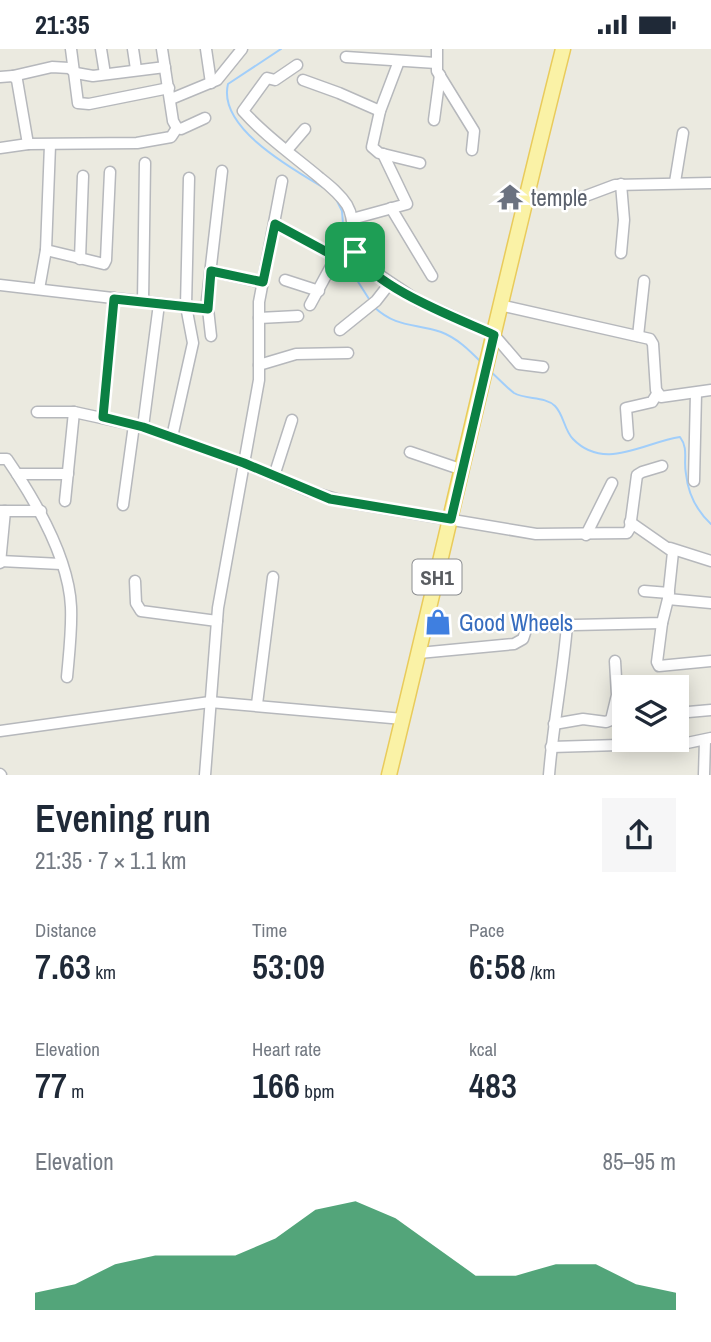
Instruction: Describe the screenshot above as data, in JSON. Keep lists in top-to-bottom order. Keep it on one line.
{"streets":{"main road":["SH1"]},"places":{"temple":["temple"],"shop":["Good Wheels"]},"page":{"status":"21:35","heading":["Evening run","21:35 · 7 × 1.1 km"],"stats":[["Distance","7.63 km"],["Time","53:09"],["Pace","6:58 /km"],["Elevation","77 m"],["Heart rate","166 bpm"],["kcal","483"]],"chart":["Elevation","85–95 m"]}}
